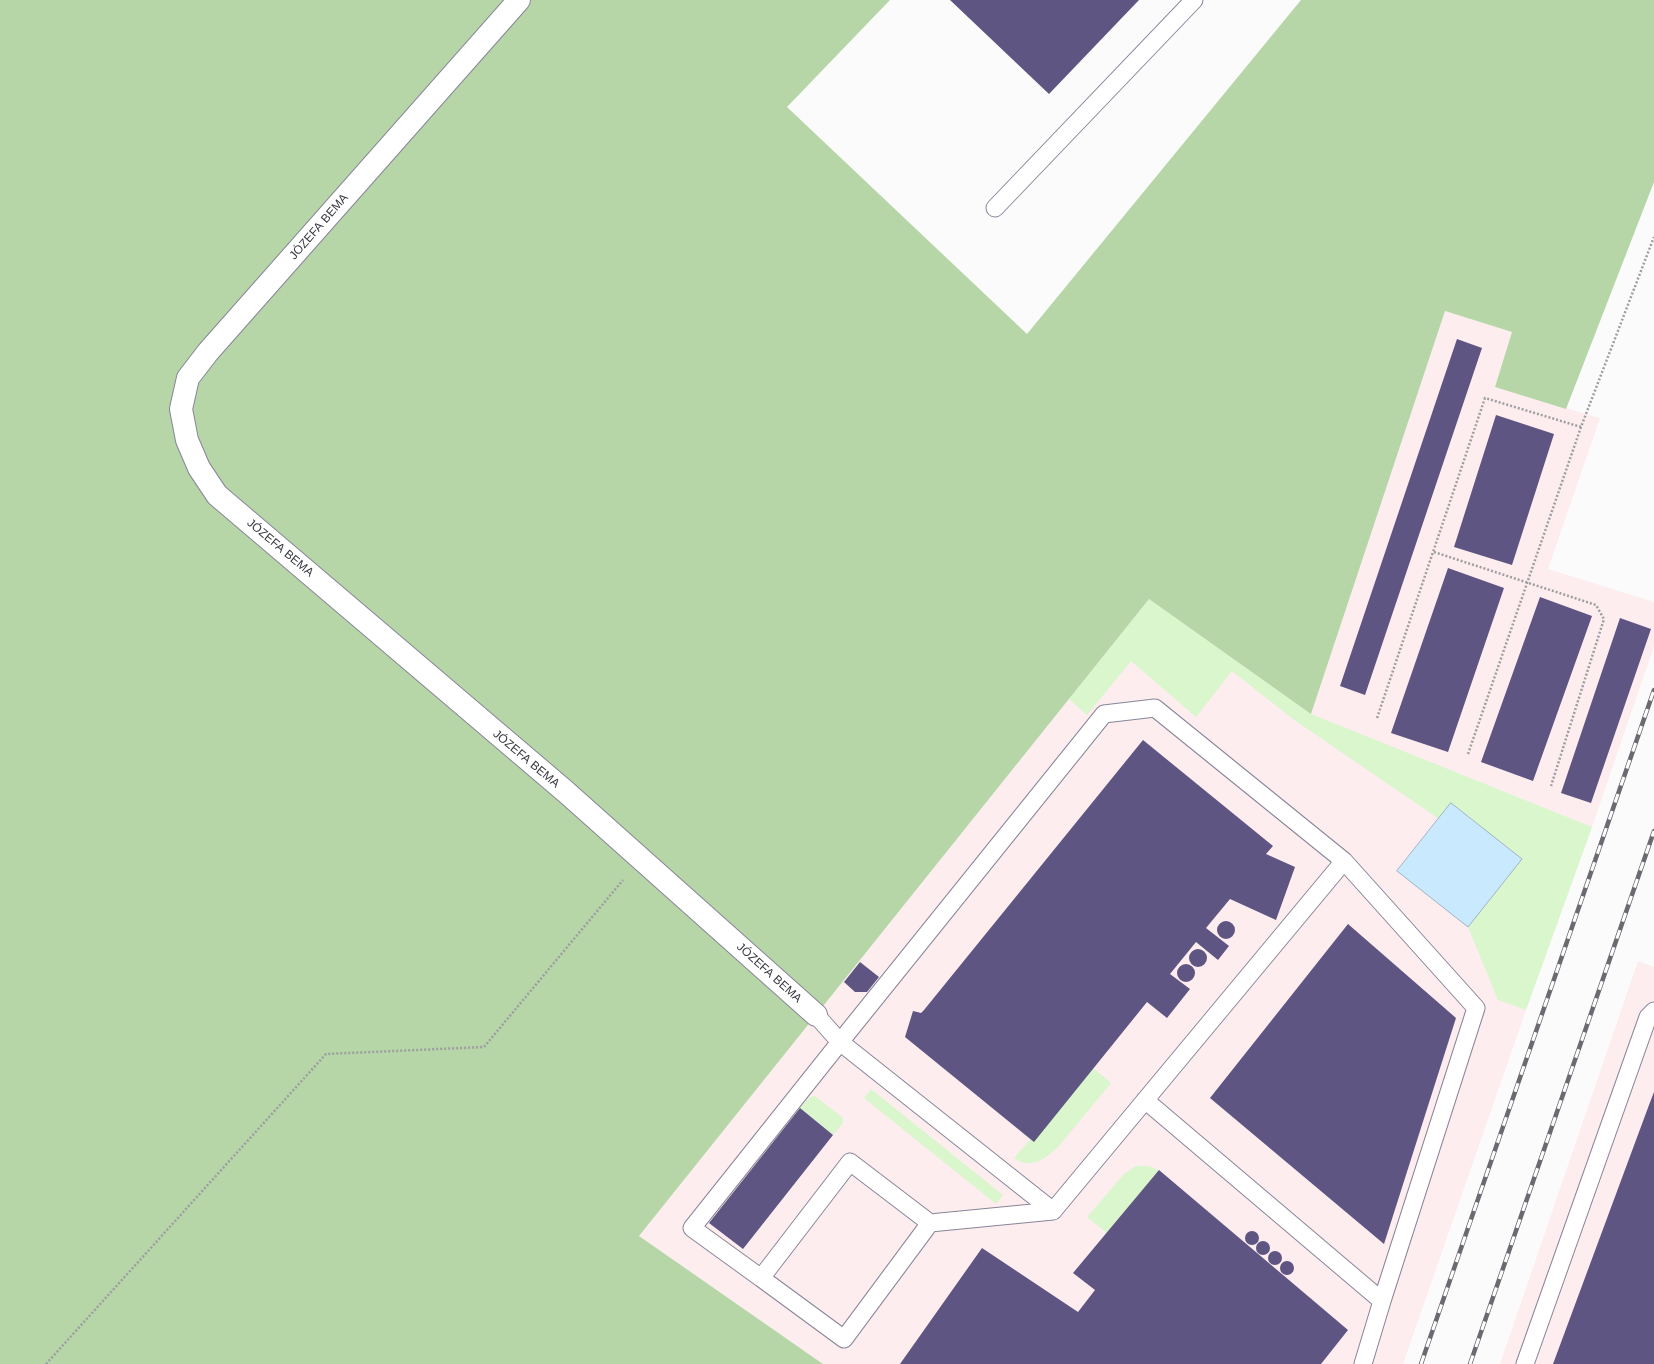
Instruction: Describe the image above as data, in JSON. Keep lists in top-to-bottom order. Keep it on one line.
{"streets":{"street":["JÓZEFA BEMA"]}}
